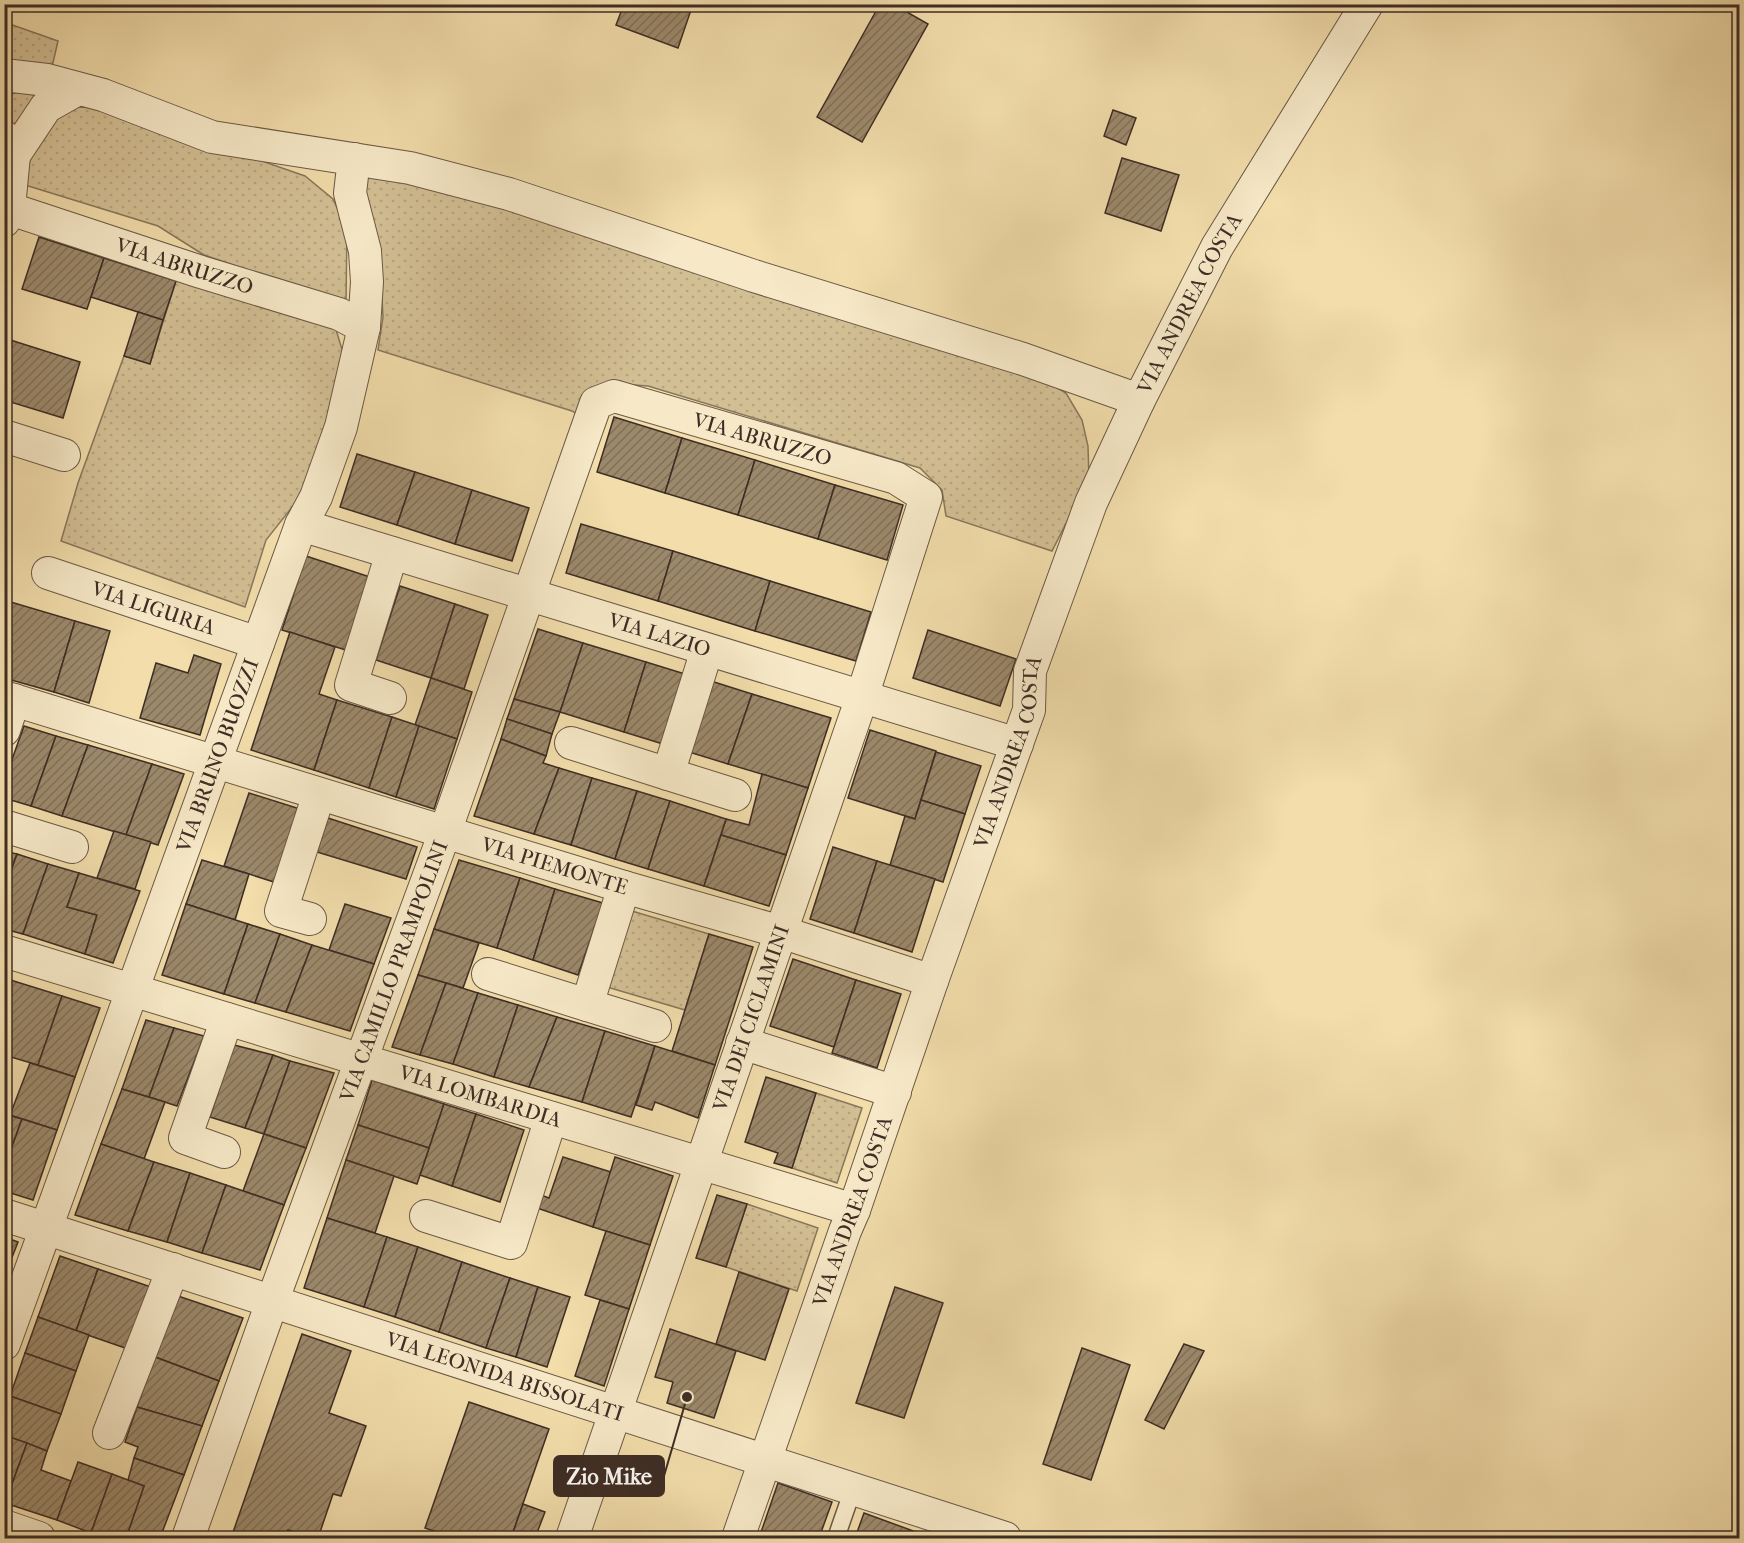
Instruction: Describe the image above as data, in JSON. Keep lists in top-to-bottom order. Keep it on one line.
{"streets":{"street":["VIA ABRUZZO","VIA ANDREA COSTA","VIA LIGURIA","VIA LAZIO","VIA BRUNO BUOZZI","VIA PIEMONTE","VIA CAMILLO PRAMPOLINI","VIA DEI CICLAMINI","VIA LOMBARDIA","VIA LEONIDA BISSOLATI"]},"crossings":[["VIA ABRUZZO","VIA BRUNO BUOZZI"],["VIA ABRUZZO","VIA CAMILLO PRAMPOLINI"],["VIA ABRUZZO","VIA DEI CICLAMINI"],["VIA ANDREA COSTA","VIA LAZIO"],["VIA ANDREA COSTA","VIA PIEMONTE"],["VIA ANDREA COSTA","VIA LOMBARDIA"],["VIA ANDREA COSTA","VIA LEONIDA BISSOLATI"],["VIA LIGURIA","VIA BRUNO BUOZZI"],["VIA LAZIO","VIA BRUNO BUOZZI"],["VIA LAZIO","VIA CAMILLO PRAMPOLINI"],["VIA LAZIO","VIA DEI CICLAMINI"],["VIA BRUNO BUOZZI","VIA PIEMONTE"],["VIA BRUNO BUOZZI","VIA LOMBARDIA"],["VIA BRUNO BUOZZI","VIA LEONIDA BISSOLATI"],["VIA PIEMONTE","VIA CAMILLO PRAMPOLINI"],["VIA PIEMONTE","VIA DEI CICLAMINI"],["VIA CAMILLO PRAMPOLINI","VIA LOMBARDIA"],["VIA CAMILLO PRAMPOLINI","VIA LEONIDA BISSOLATI"],["VIA DEI CICLAMINI","VIA LOMBARDIA"],["VIA DEI CICLAMINI","VIA LEONIDA BISSOLATI"]],"places":["Zio Mike"]}
